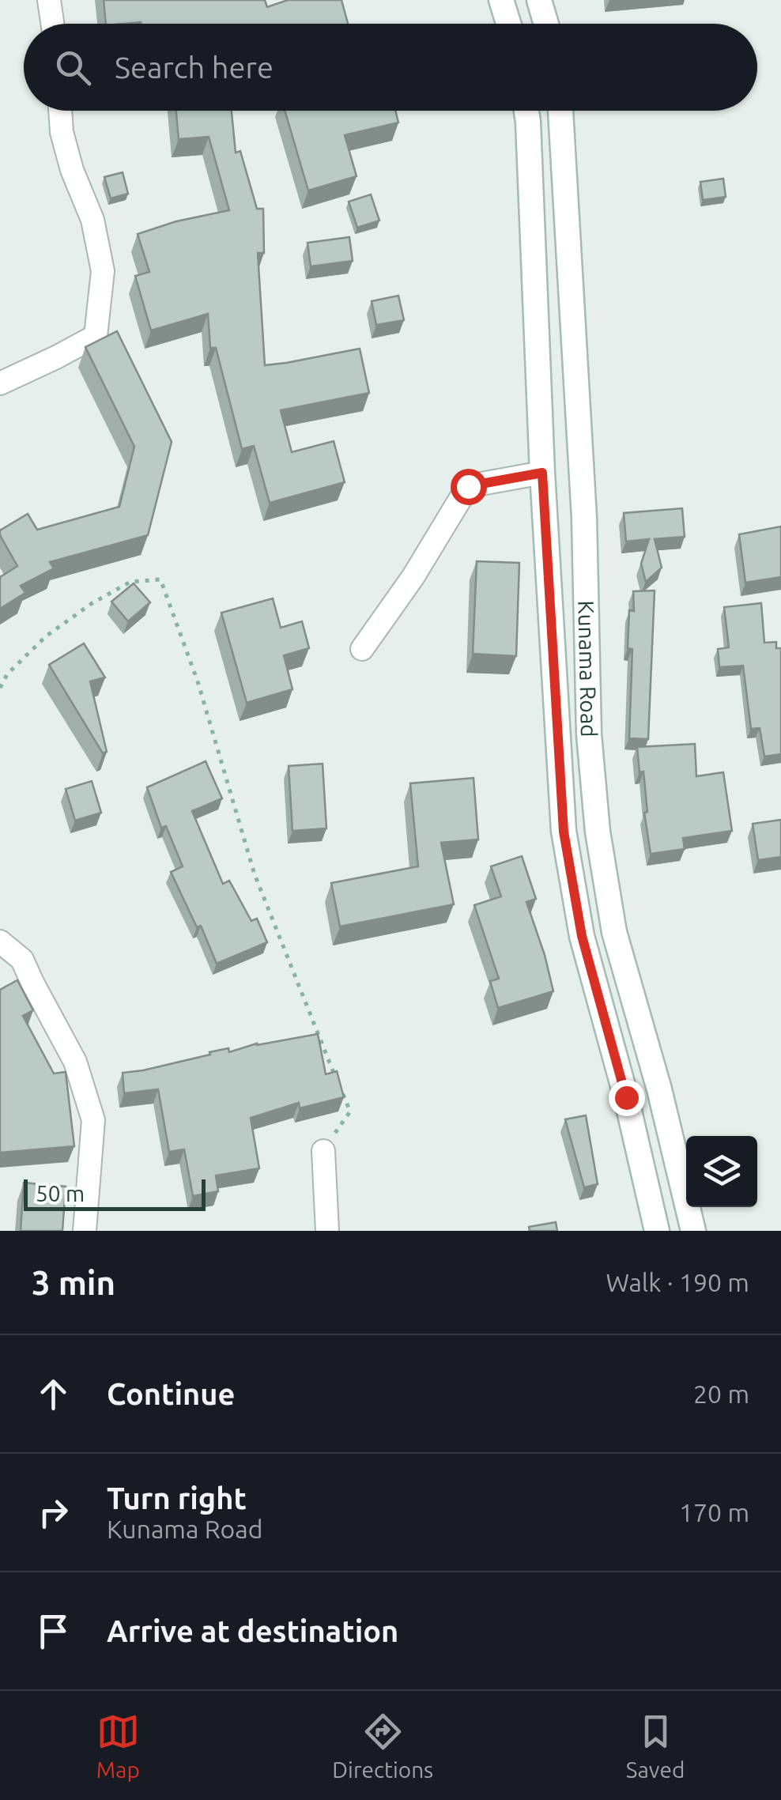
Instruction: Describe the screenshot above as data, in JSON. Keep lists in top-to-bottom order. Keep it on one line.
{"streets":{"main road":["Kunama Road"]},"scale_bar":"50 m","page":{"search":"Search here","scale":"50 m","heading":["3 min","Walk · 190 m"],"list":[["Continue","20 m"],["Turn right","Kunama Road","170 m"],"Arrive at destination"],"nav":["Map","Directions","Saved"]}}
